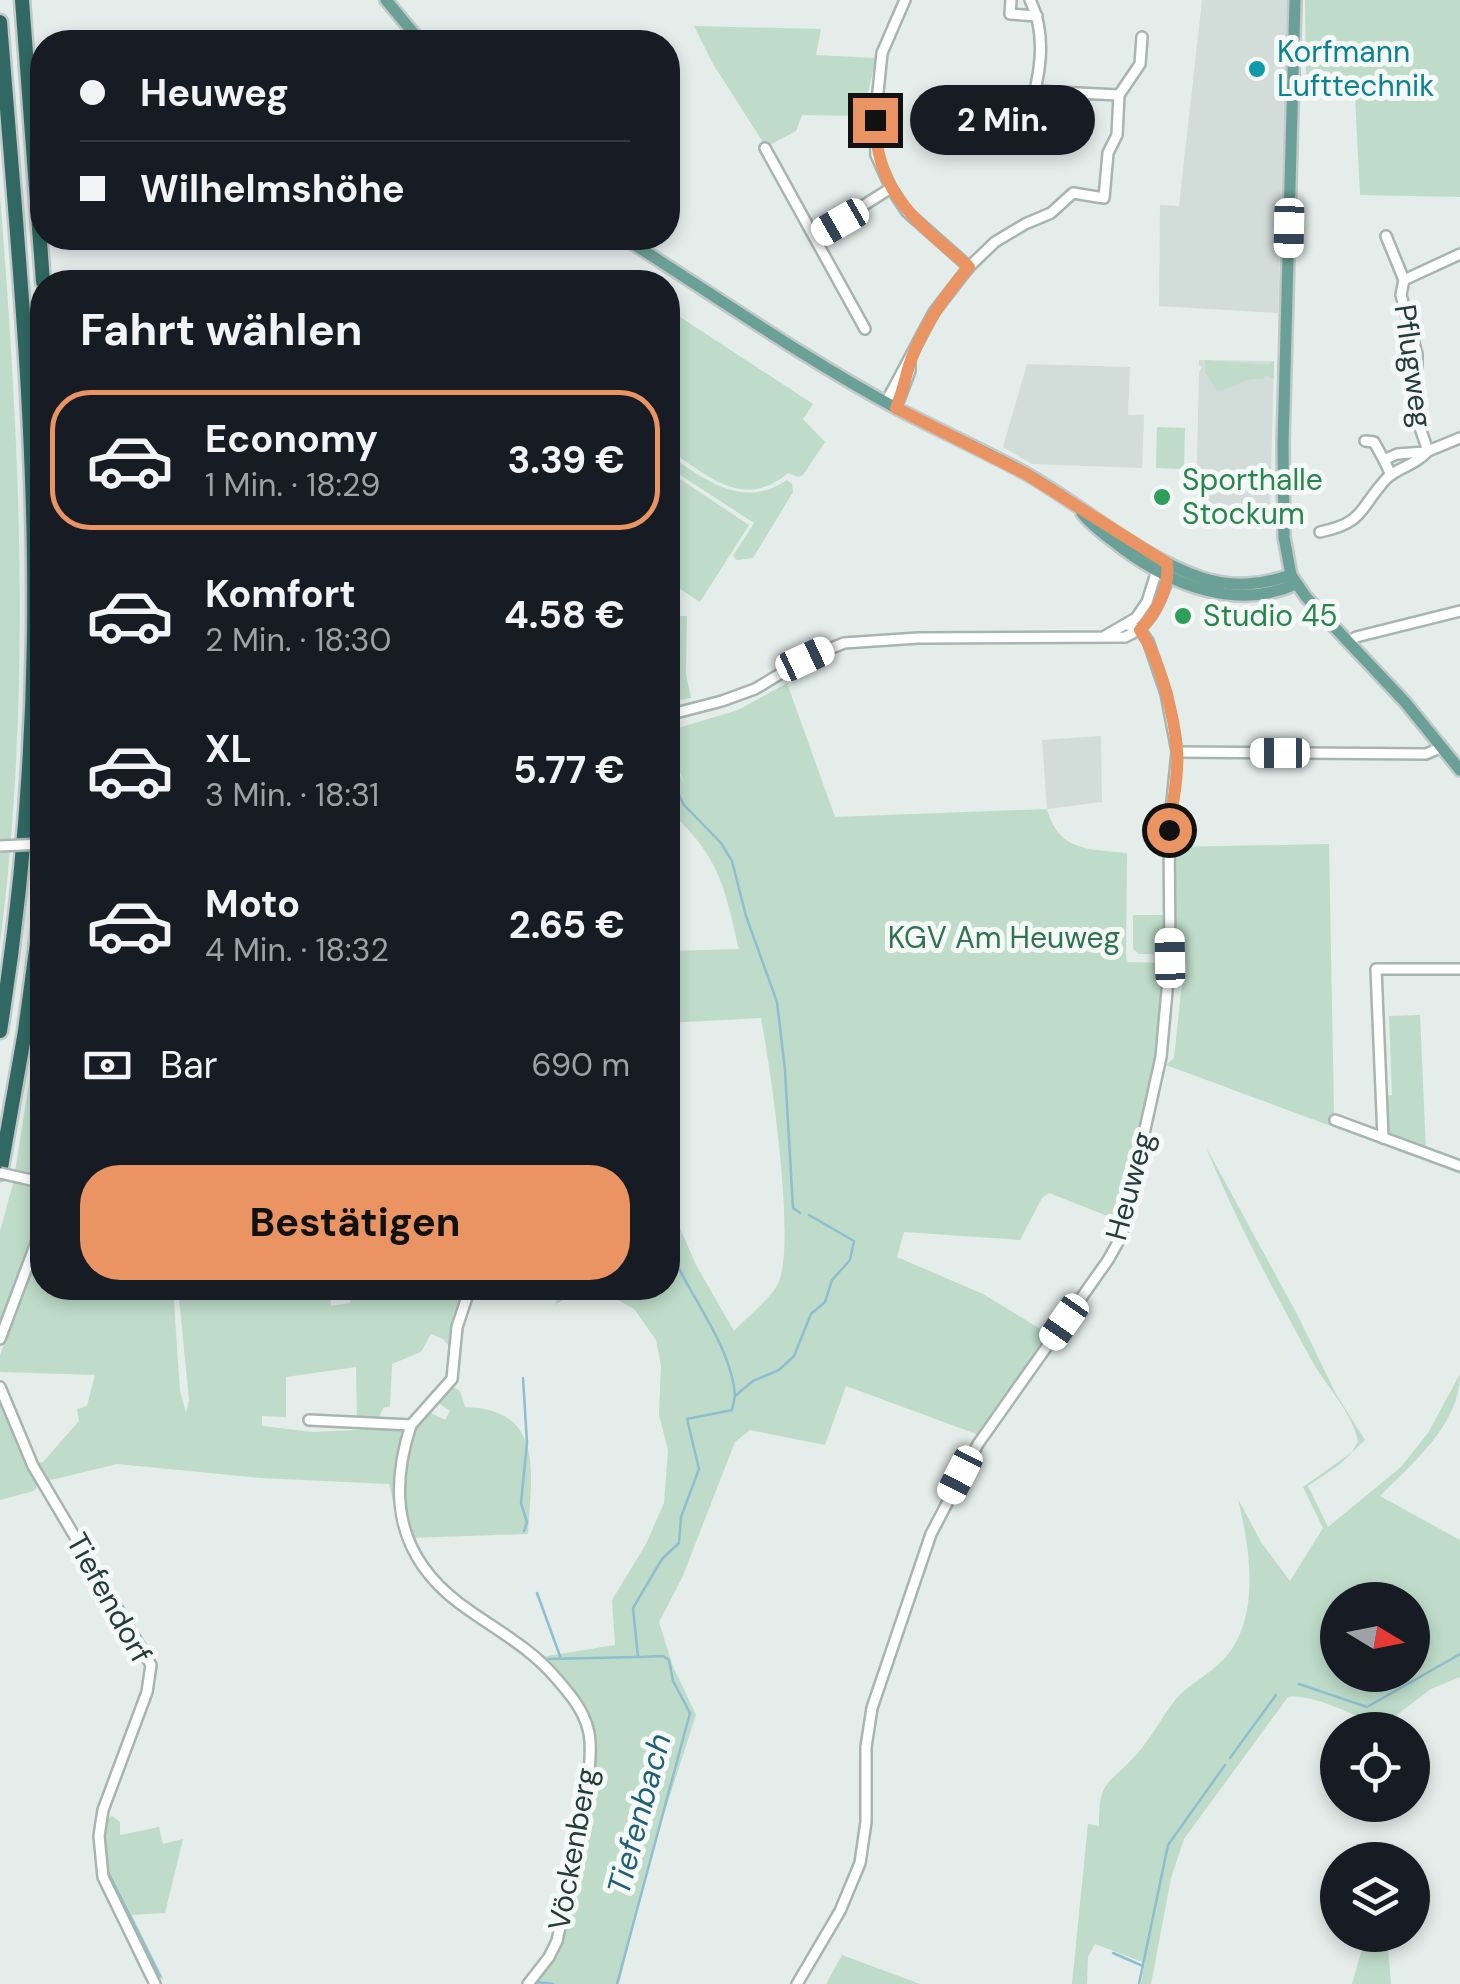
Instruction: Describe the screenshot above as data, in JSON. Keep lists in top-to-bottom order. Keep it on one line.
{"streets":{"street":["Pflugweg","Heuweg","Tiefendorf","Vöckenberg"]},"water":["Tiefenbach"],"parks":["KGV Am Heuweg"],"places":["Korfmann Lufttechnik","Sporthalle Stockum","Studio 45"],"north":"right","page":{"banner":["Heuweg","Wilhelmshöhe"],"bubble":"2 Min.","heading":"Fahrt wählen","list":[{"name":"Economy","note":"1 Min. · 18:29","value":"3.39 €"},{"name":"Komfort","note":"2 Min. · 18:30","value":"4.58 €"},{"name":"XL","note":"3 Min. · 18:31","value":"5.77 €"},{"name":"Moto","note":"4 Min. · 18:32","value":"2.65 €"}],"pay":["Bar","690 m"],"buttons":"Bestätigen"}}
